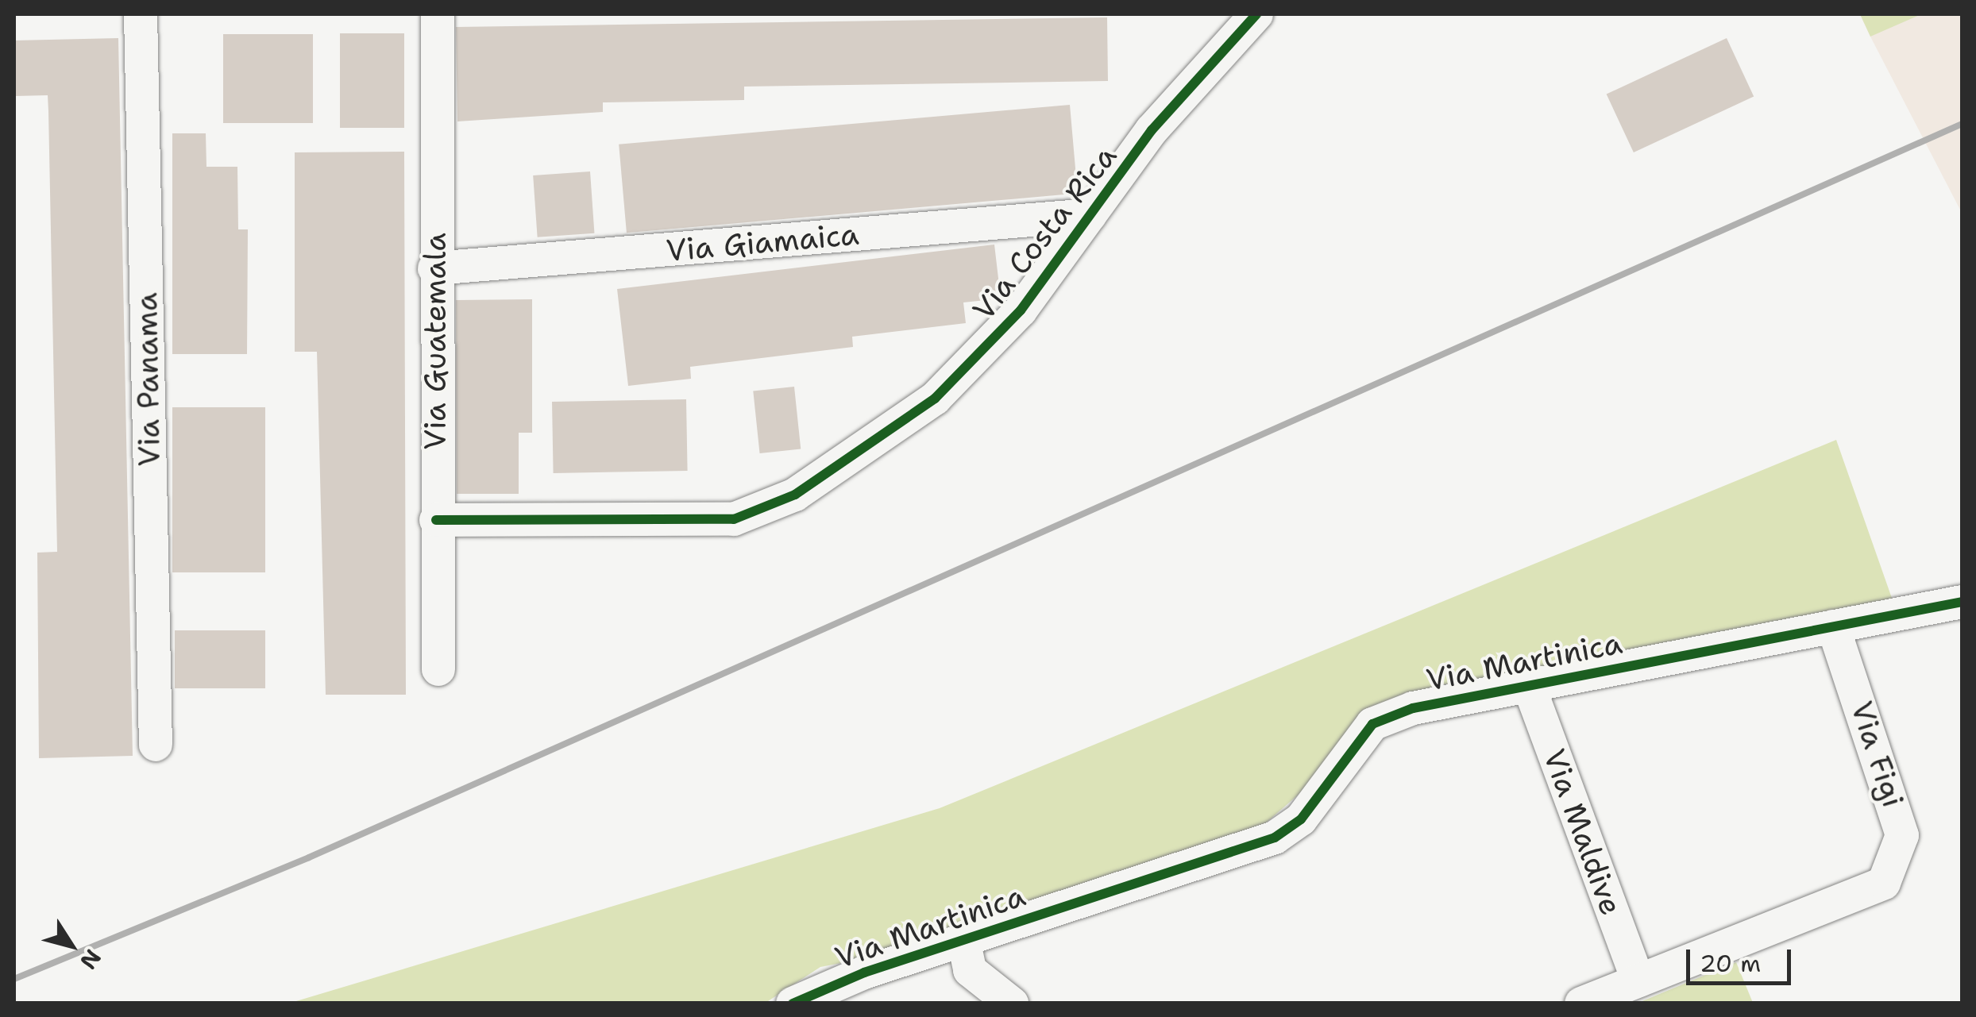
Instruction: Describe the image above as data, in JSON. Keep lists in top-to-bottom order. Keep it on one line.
{"streets":{"street":["Via Costa Rica","Via Giamaica","Via Guatemala","Via Panama","Via Martinica","Via Figi","Via Maldive"]},"crossings":[["Via Costa Rica","Via Giamaica"],["Via Costa Rica","Via Guatemala"],["Via Giamaica","Via Guatemala"],["Via Martinica","Via Figi"],["Via Martinica","Via Maldive"],["Via Figi","Via Maldive"]],"scale_bar":"20 m","north":"bottom right"}
